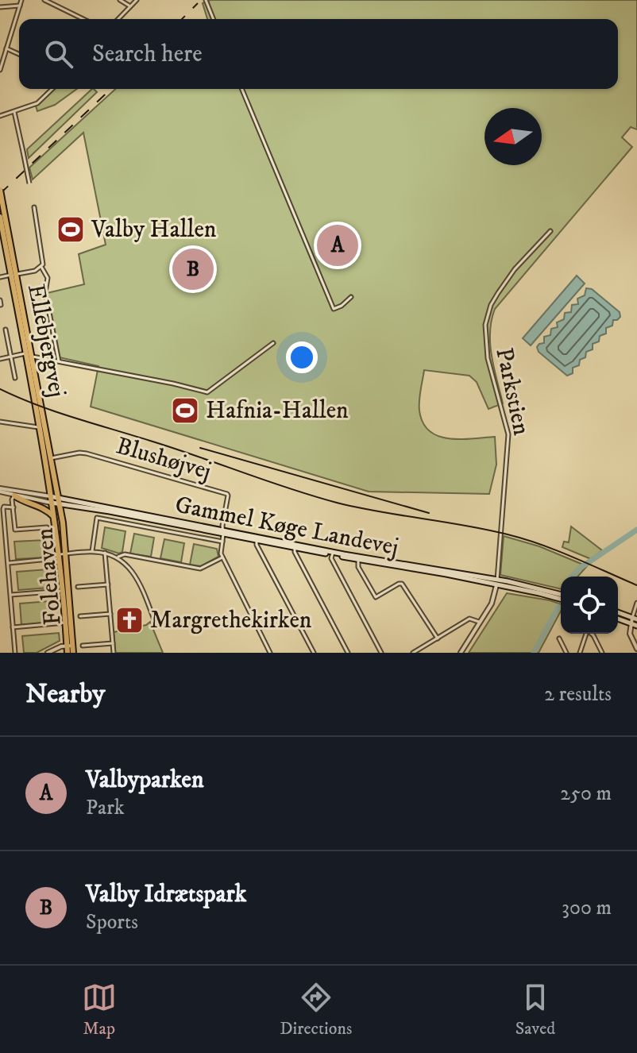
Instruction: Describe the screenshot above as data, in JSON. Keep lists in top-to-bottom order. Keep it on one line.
{"streets":{"main road":["Ellebjergvej","Gammel Køge Landevej","Folehaven"],"street":["Parkstien","Blushøjvej"]},"crossings":[["Ellebjergvej","Blushøjvej"],["Ellebjergvej","Gammel Køge Landevej"],["Ellebjergvej","Folehaven"],["Parkstien","Gammel Køge Landevej"],["Blushøjvej","Gammel Køge Landevej"],["Gammel Køge Landevej","Folehaven"]],"places":{"sports":["Valby Hallen","Hafnia-Hallen"],"church":["Margrethekirken"]},"north":"left","page":{"search":"Search here","pins":["A","B"],"heading":["Nearby","2 results"],"list":[{"mark":"A","name":"Valbyparken","note":"Park","value":"250 m"},{"mark":"B","name":"Valby Idrætspark","note":"Sports","value":"300 m"}],"nav":["Map","Directions","Saved"]}}
